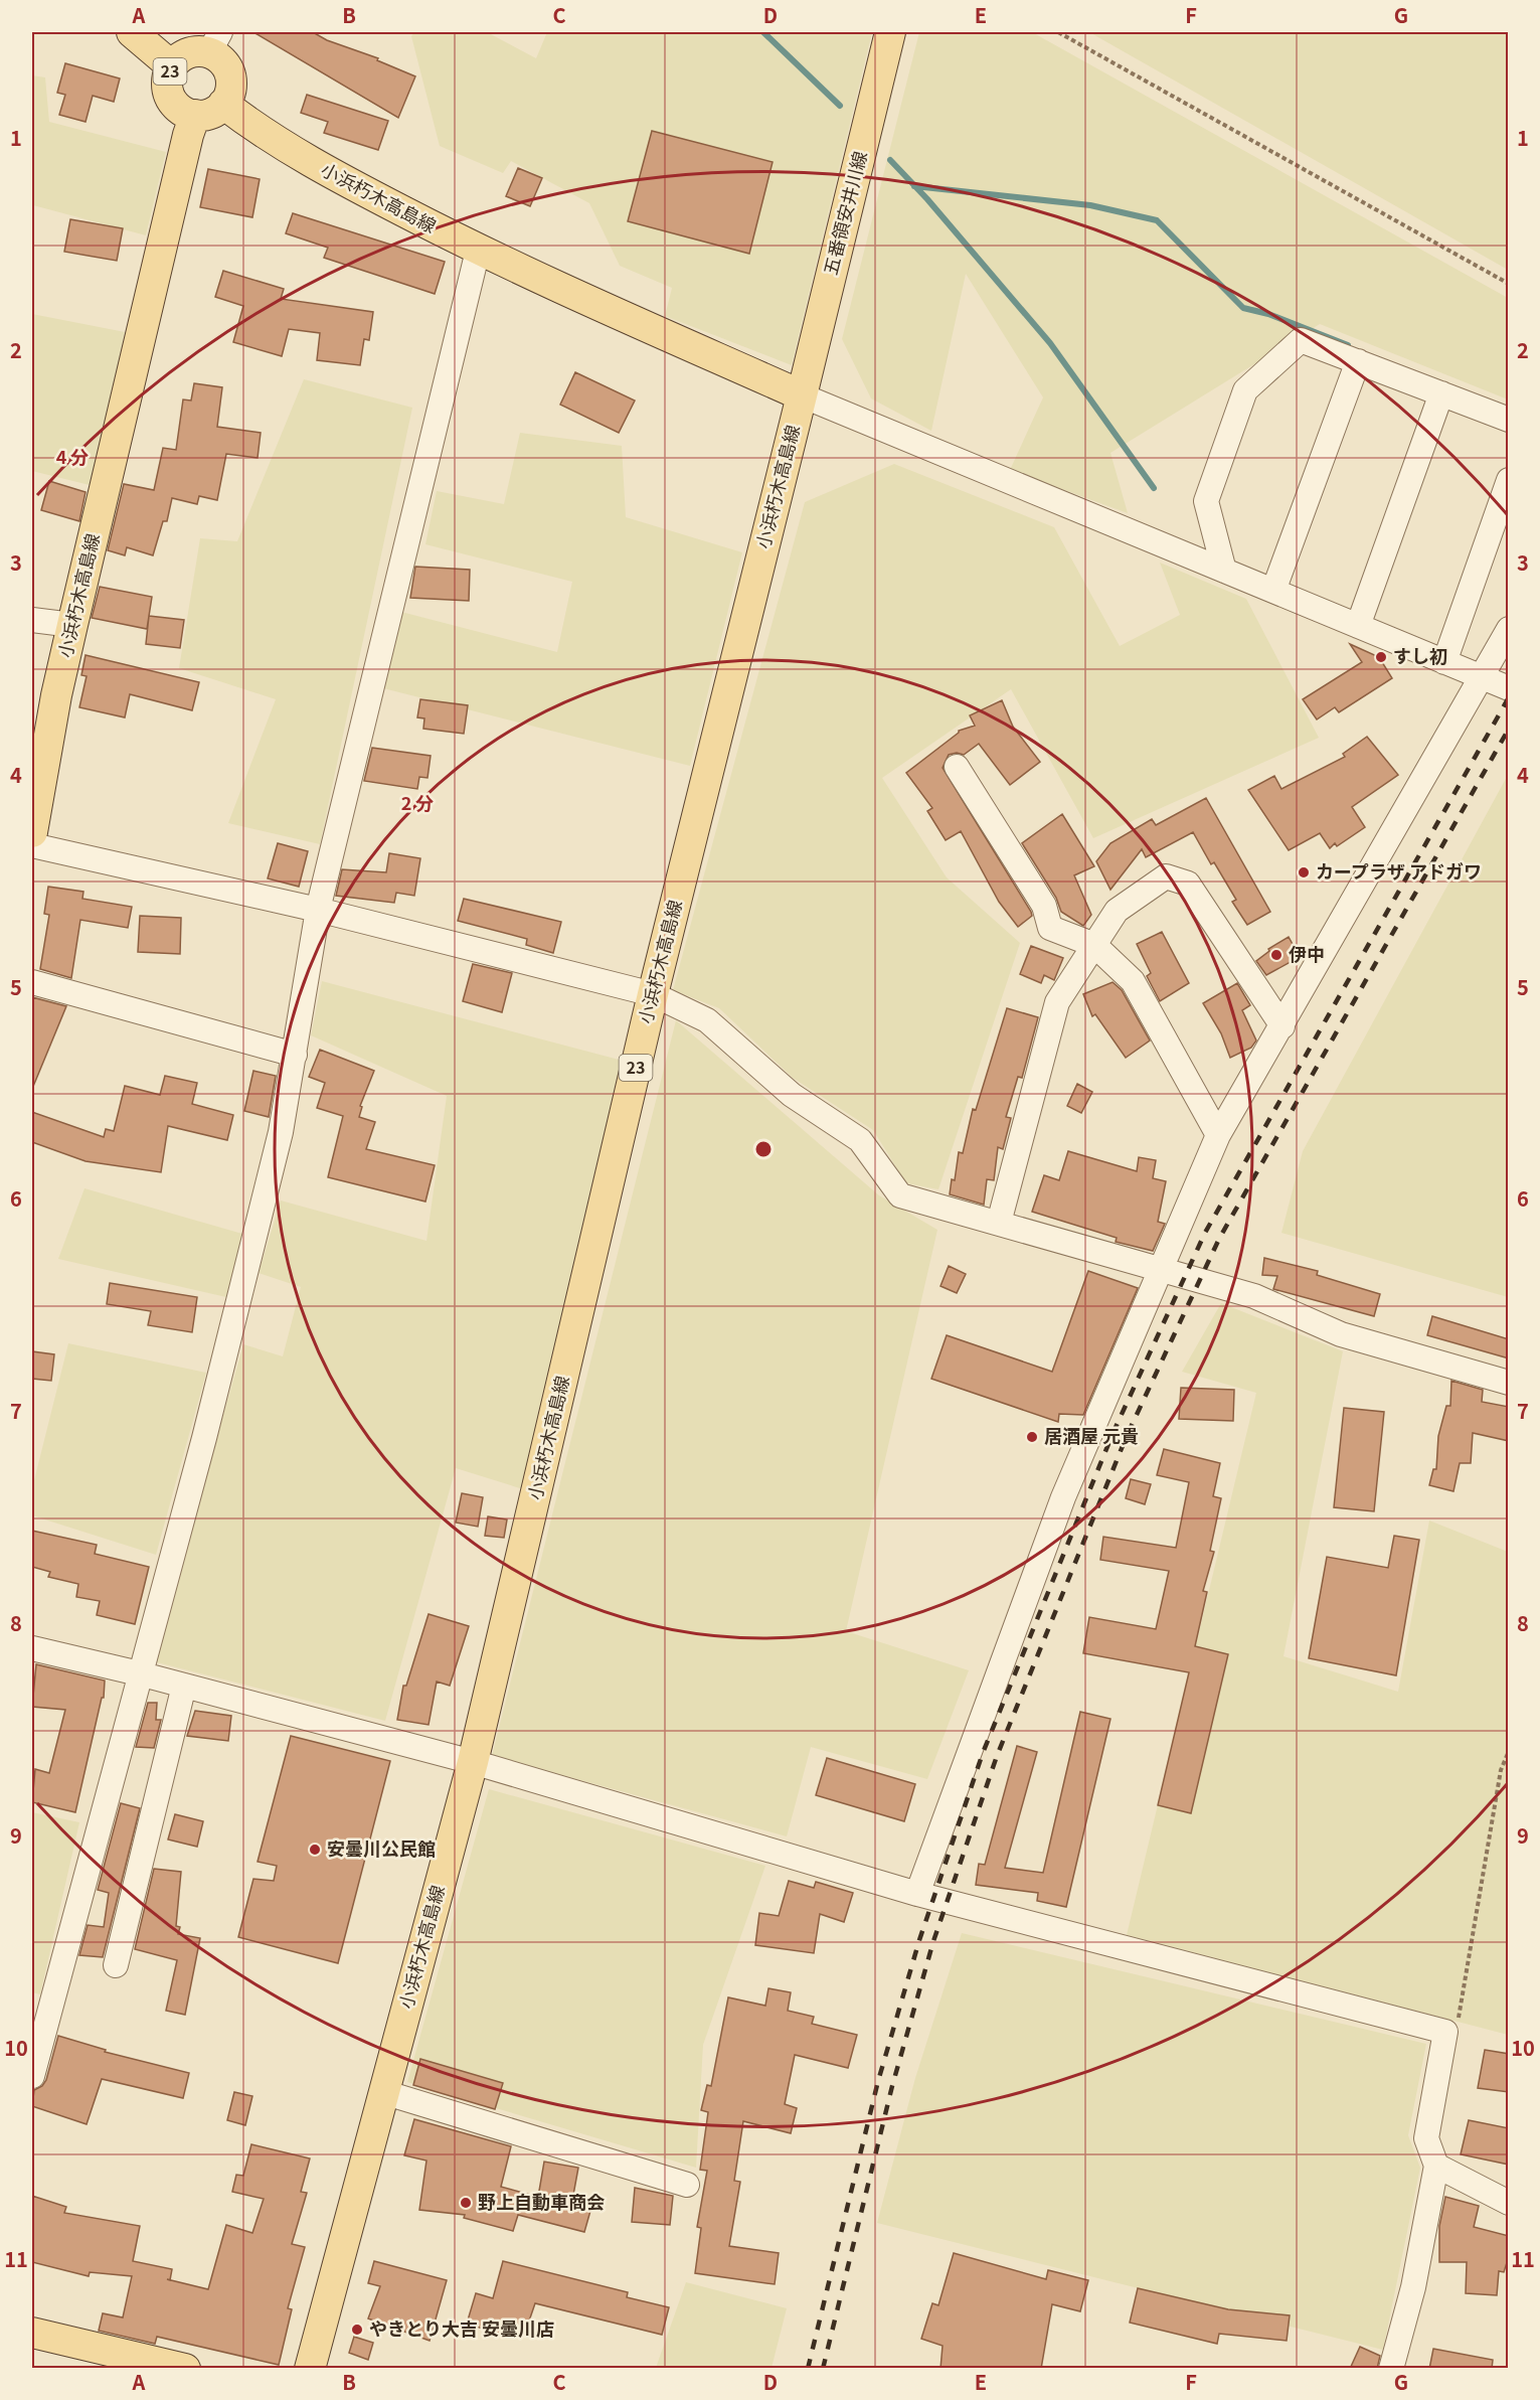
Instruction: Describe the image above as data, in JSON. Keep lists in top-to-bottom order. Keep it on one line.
{"streets":{"main road":["23","小浜朽木高島線","五番領安井川線"]},"crossings":[["23","小浜朽木高島線"],["小浜朽木高島線","五番領安井川線"]],"places":["すし初","カープラザ アドガワ","伊中","居酒屋 元貴","安曇川公民館","野上自動車商会","やきとり大吉 安曇川店"],"grid":{"columns":["A","B","C","D","E","F","G"],"rows":["1","2","3","4","5","6","7","8","9","10","11"]},"rings":["4 分","2 分"]}
